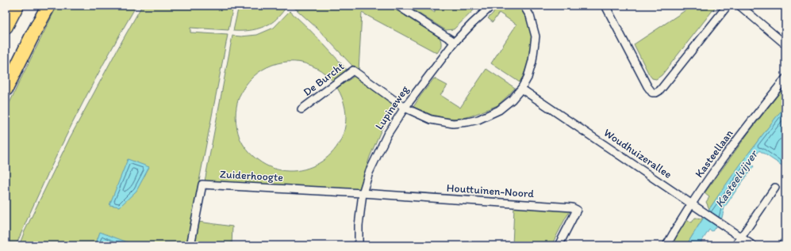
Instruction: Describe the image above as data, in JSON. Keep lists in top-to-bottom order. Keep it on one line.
{"streets":{"street":["De Burcht","Lupineweg","Woudhuizerallee","Kasteellaan","Zuiderhoogte","Houttuinen-Noord"]},"crossings":[["De Burcht","Lupineweg"],["Lupineweg","Zuiderhoogte"],["Lupineweg","Houttuinen-Noord"],["Woudhuizerallee","Kasteellaan"],["Zuiderhoogte","Houttuinen-Noord"]],"water":["Kasteelvijver"]}
